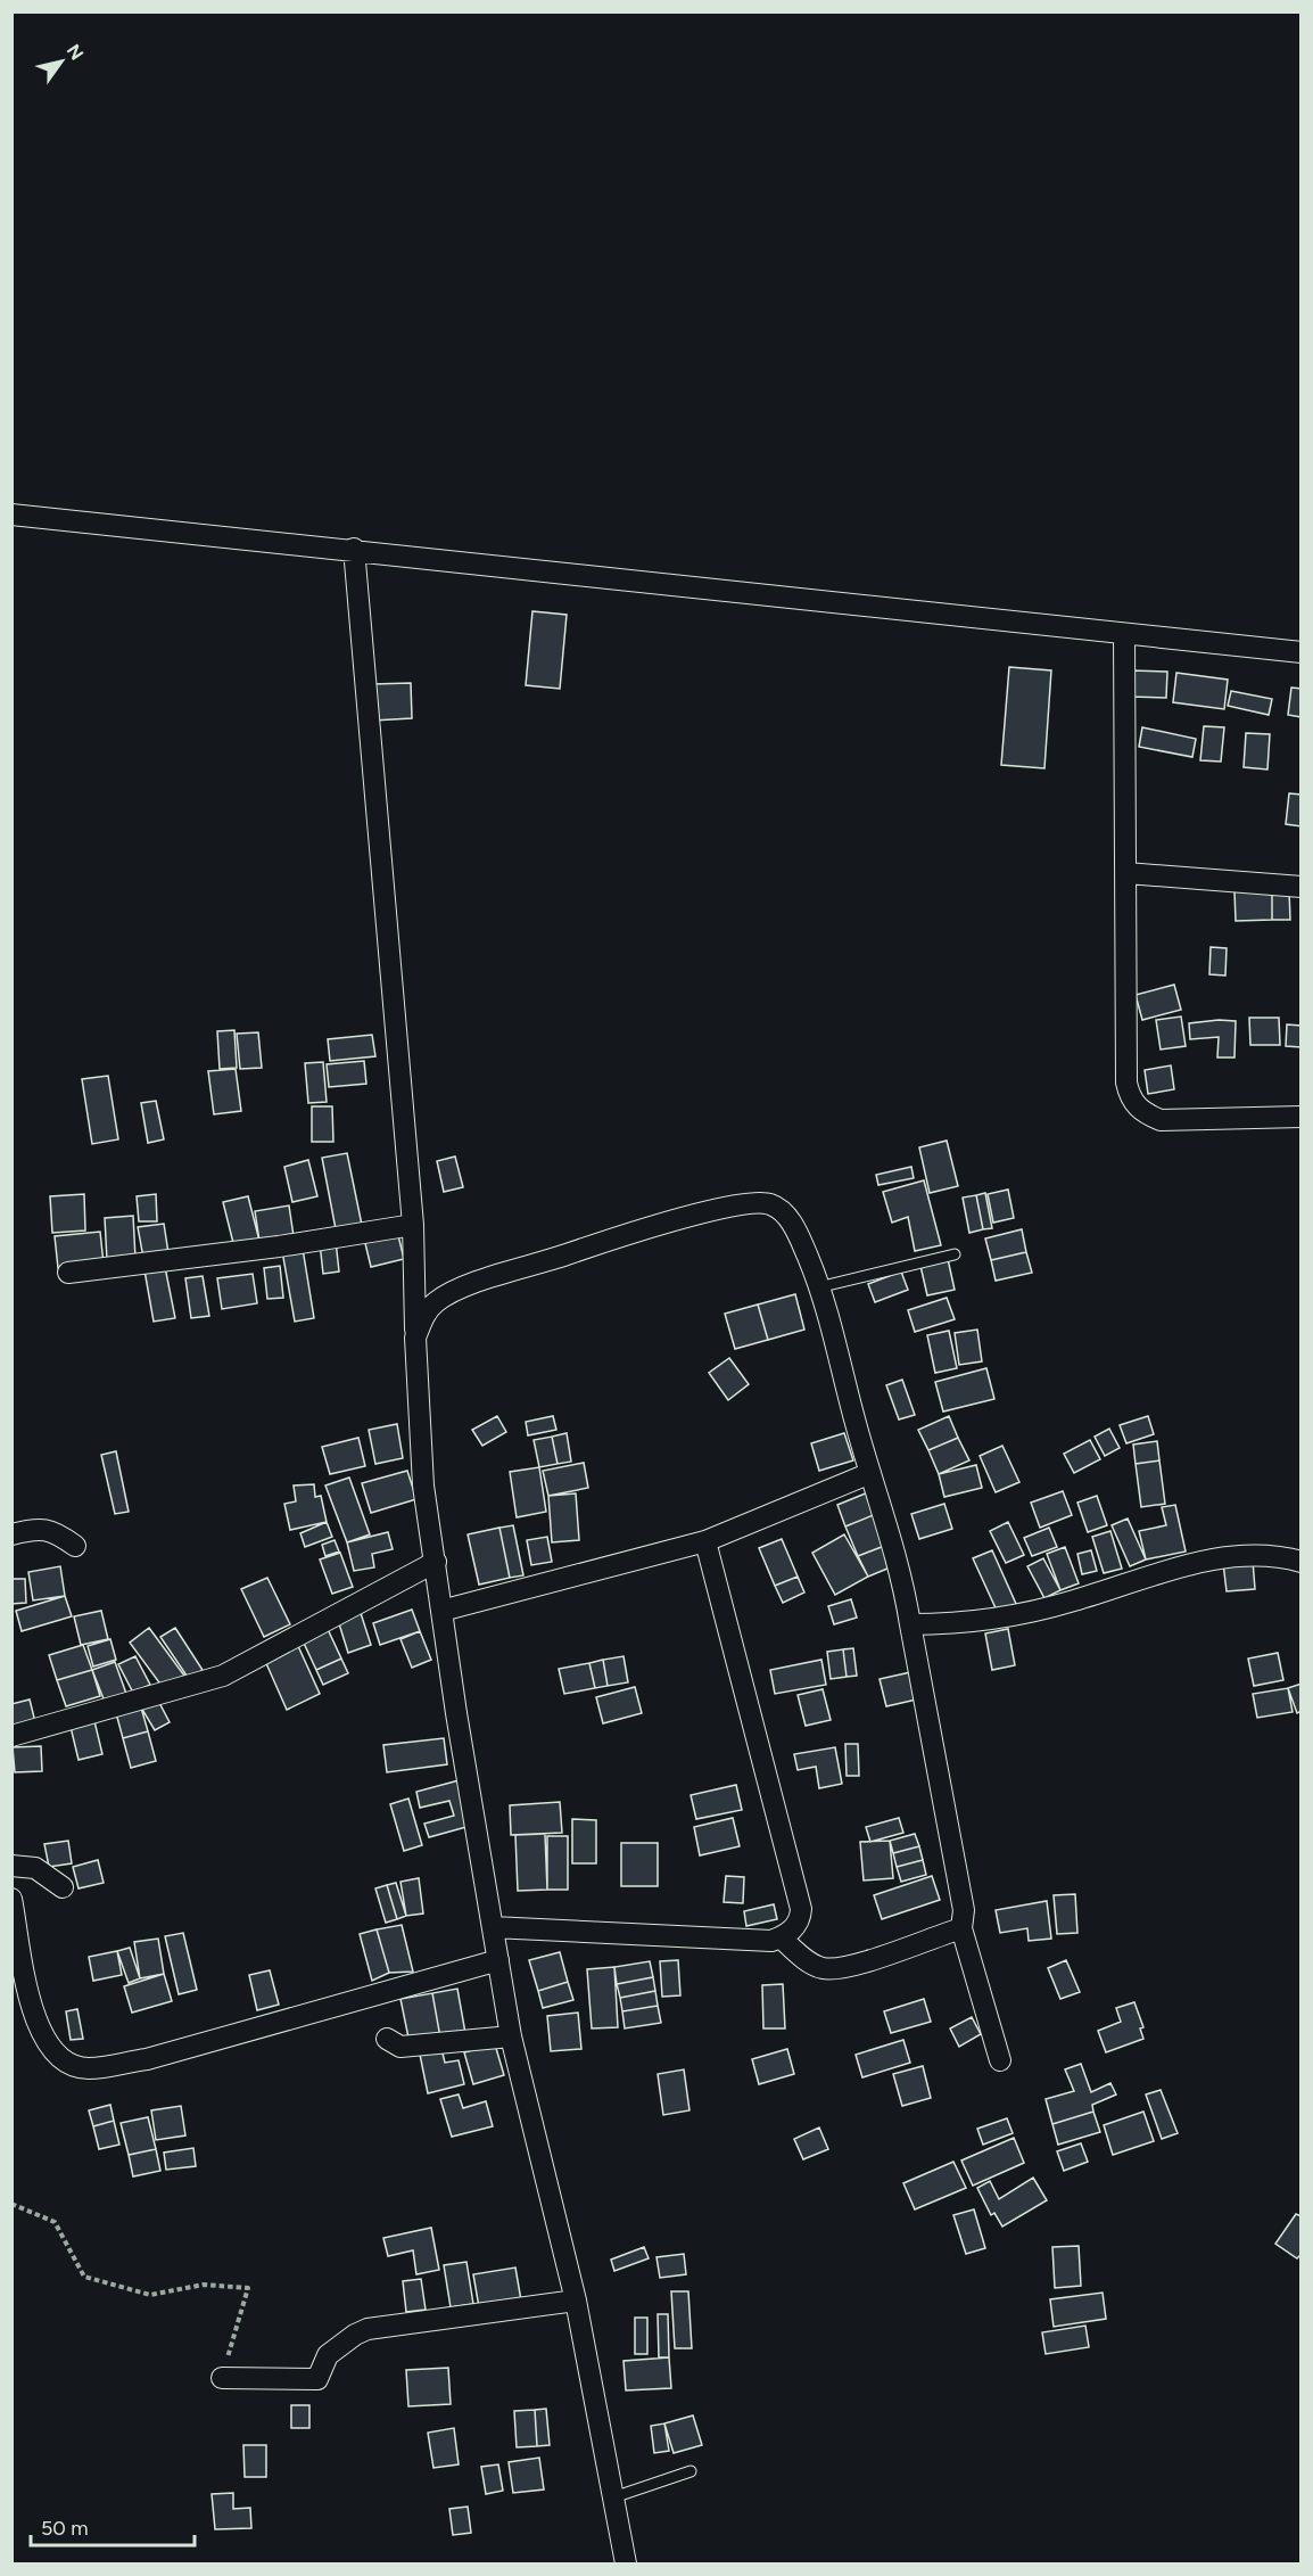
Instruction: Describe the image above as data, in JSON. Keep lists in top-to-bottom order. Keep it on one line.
{"scale_bar":"50 m","north":"top right"}
